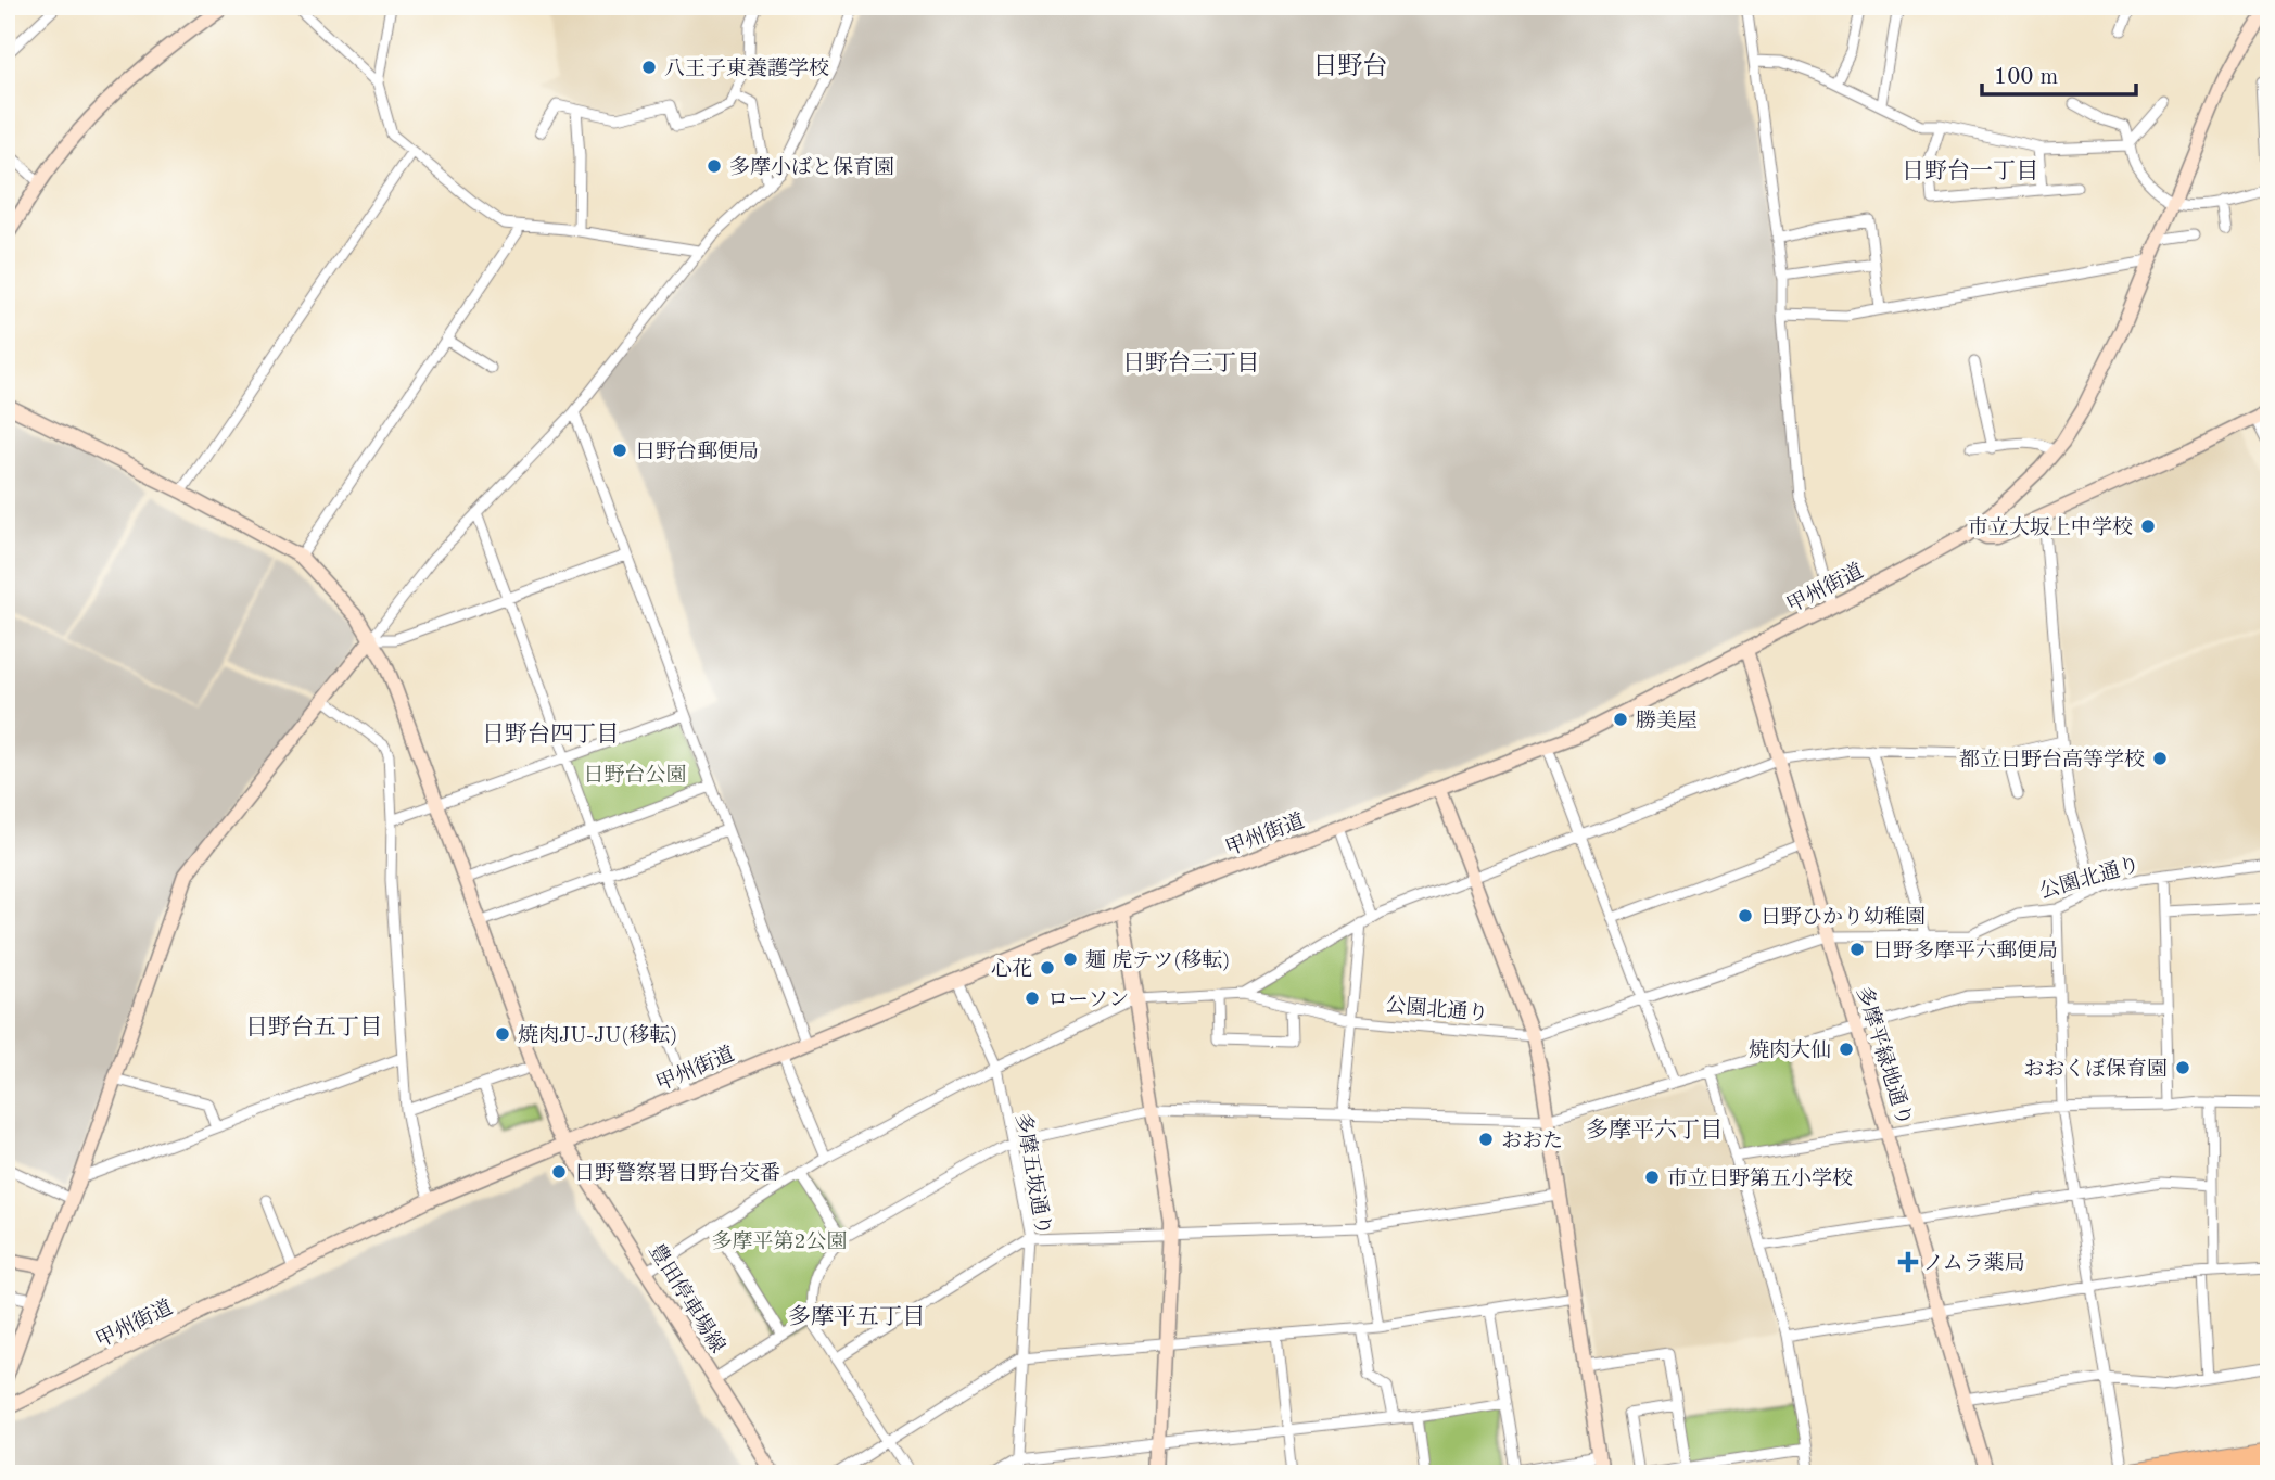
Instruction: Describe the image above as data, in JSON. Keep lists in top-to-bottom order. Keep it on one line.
{"streets":{"street":["甲州街道","公園北通り","多摩平緑地通り","多摩五坂通り","豊田停車場線"]},"crossings":[["甲州街道","多摩平緑地通り"],["甲州街道","多摩五坂通り"],["甲州街道","豊田停車場線"],["公園北通り","多摩平緑地通り"],["公園北通り","多摩五坂通り"],["公園北通り","豊田停車場線"]],"districts":["日野台","日野台一丁目","日野台三丁目","日野台四丁目","日野台五丁目","多摩平六丁目","多摩平五丁目"],"parks":["日野台公園","多摩平第2公園"],"places":{"other":["八王子東養護学校","多摩小ばと保育園","日野台郵便局","市立大坂上中学校","勝美屋","都立日野台高等学校","日野ひかり幼稚園","日野多摩平六郵便局","麺 虎テツ(移転)","心花","ローソン","焼肉JU-JU(移転)","焼肉大仙","おおくぼ保育園","おおた","日野警察署日野台交番","市立日野第五小学校"],"health":["ノムラ薬局"]},"scale_bar":"100 m"}
